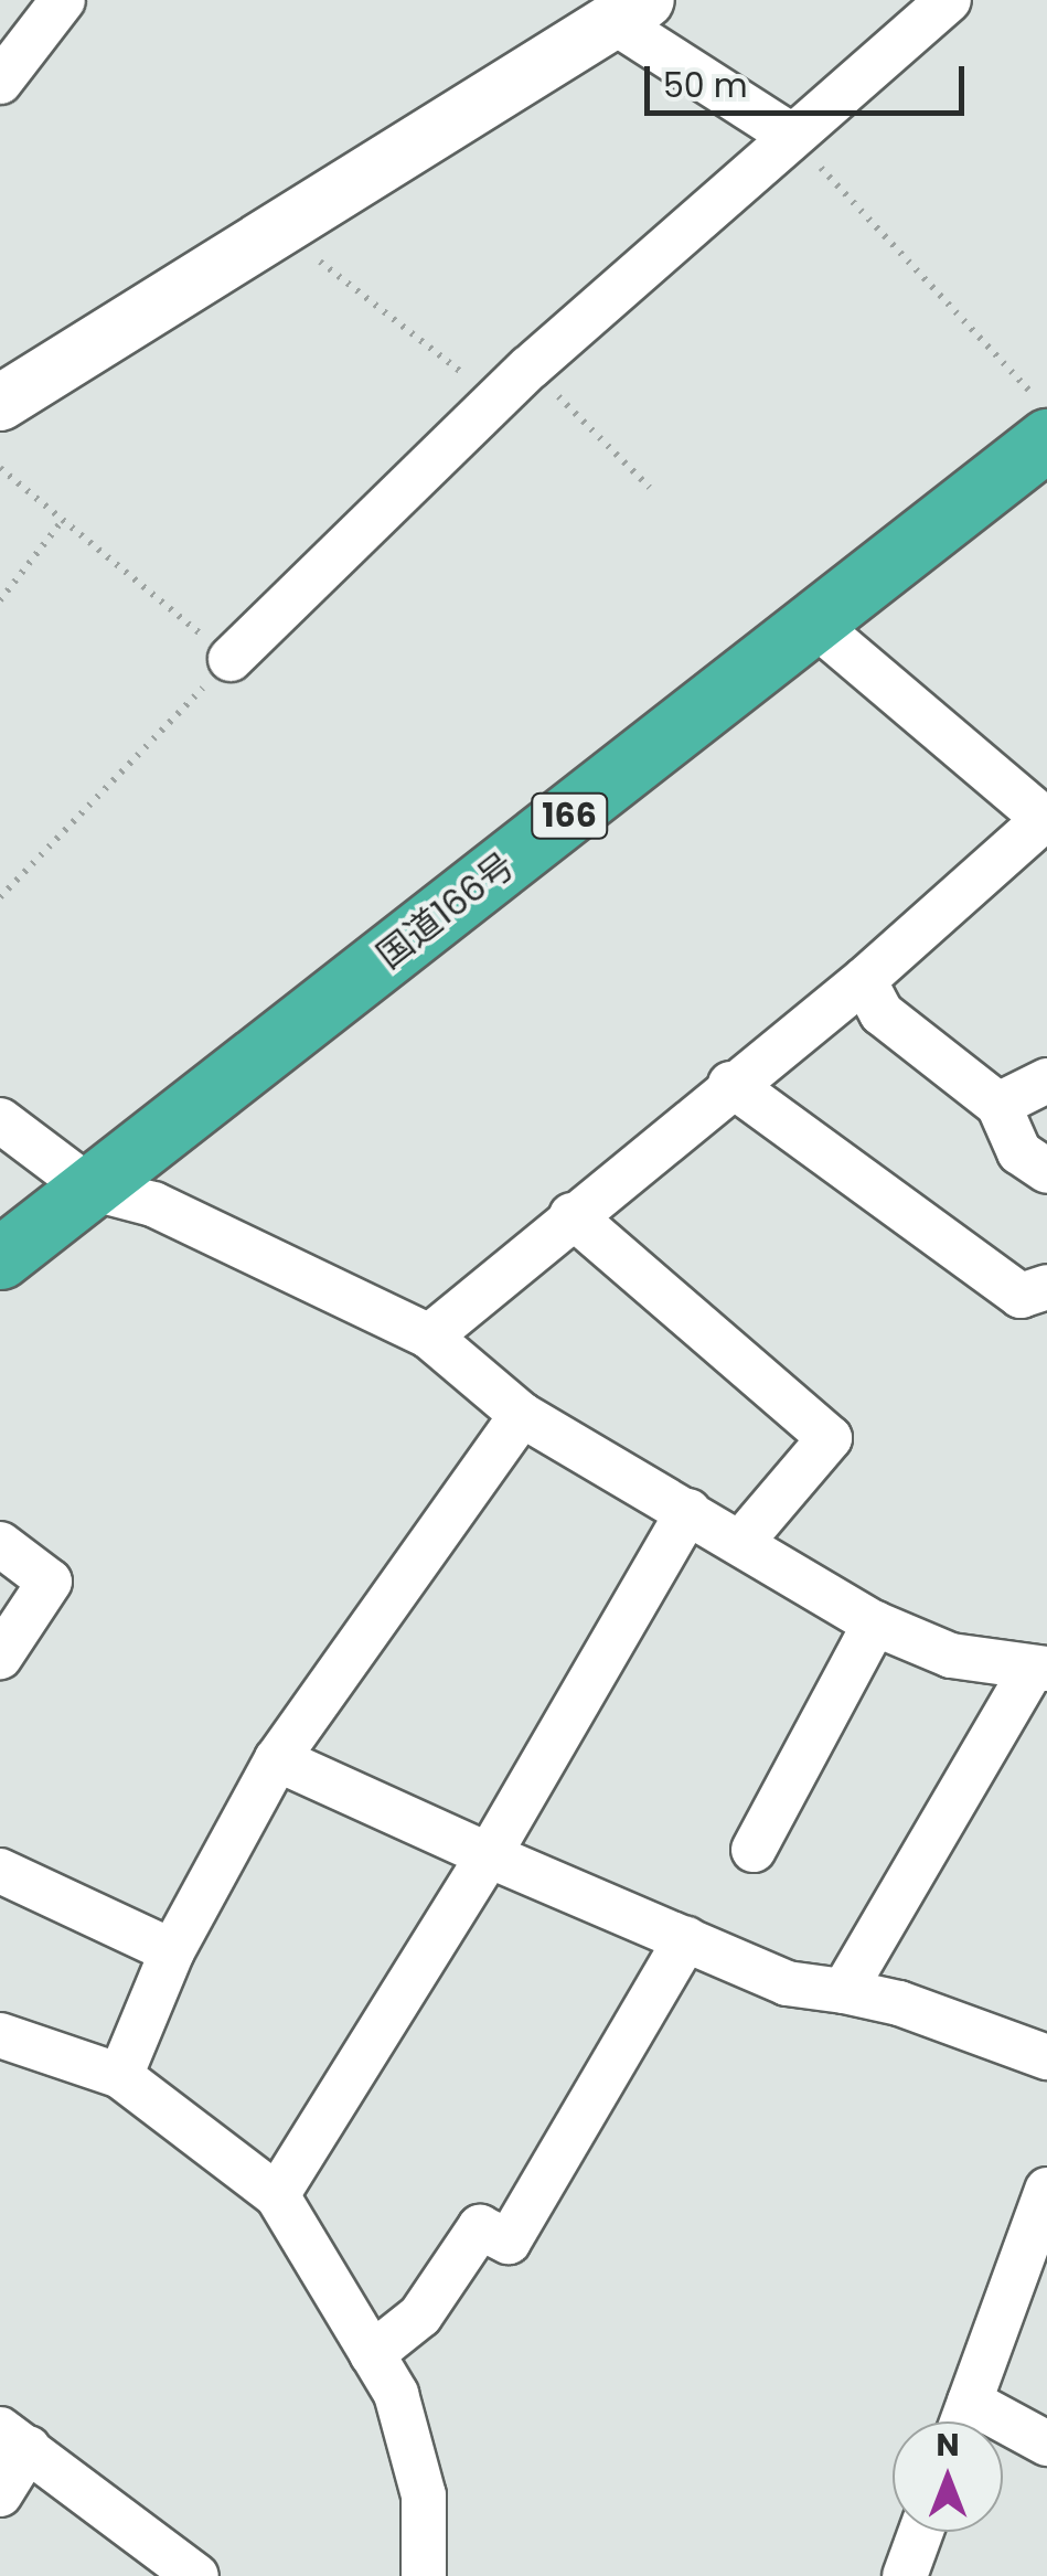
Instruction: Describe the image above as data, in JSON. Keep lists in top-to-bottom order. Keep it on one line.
{"streets":{"highway":["166","国道166号"]},"scale_bar":"50 m","north":"top"}
